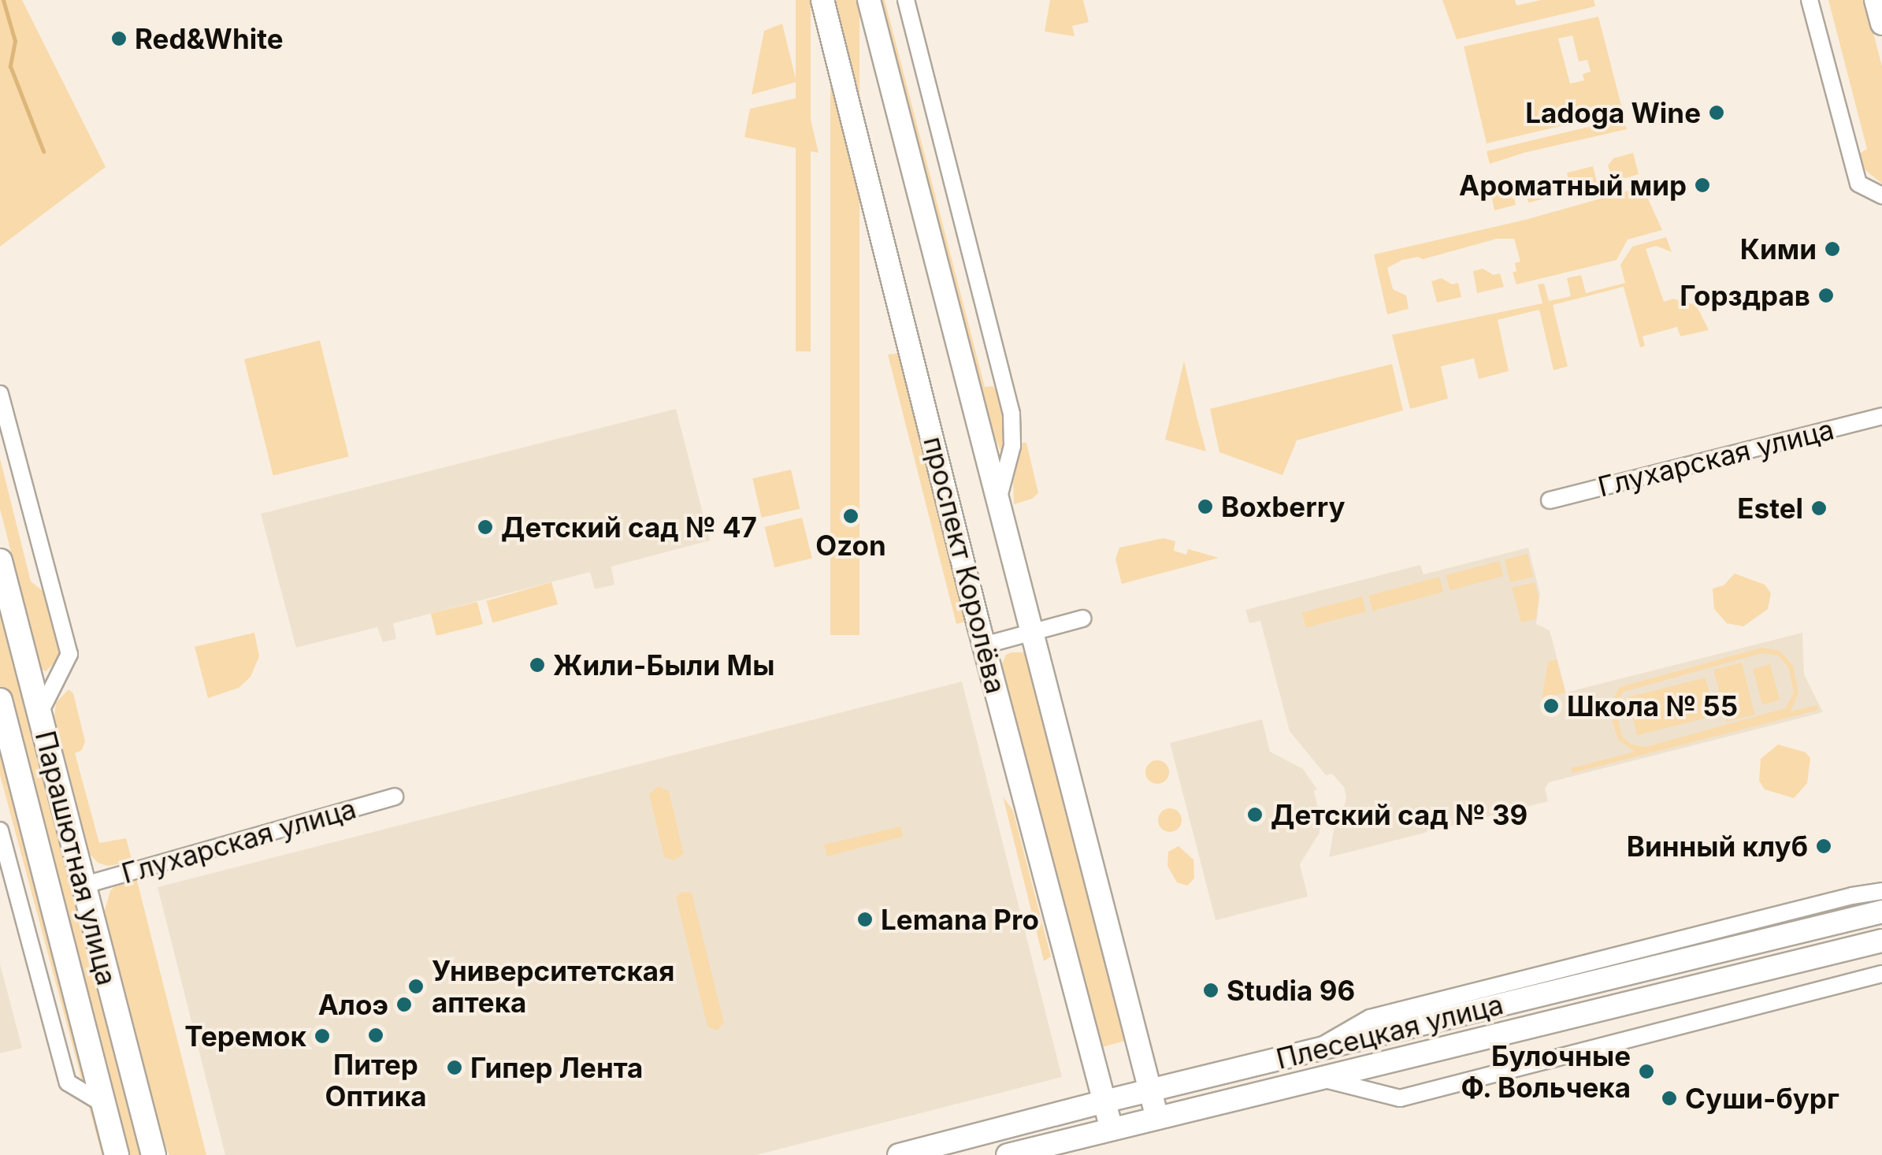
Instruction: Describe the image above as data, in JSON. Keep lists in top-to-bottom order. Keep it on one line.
{"streets":{"main road":["Парашютная улица"],"street":["Глухарская улица","проспект Королёва","Плесецкая улица"]},"crossings":[["Глухарская улица","Парашютная улица"],["проспект Королёва","Плесецкая улица"]],"places":["Red&White","Ladoga Wine","Ароматный мир","Кими","Горздрав","Boxberry","Estel","Ozon","Детский сад № 47","Жили-Были Мы","Школа № 55","Детский сад № 39","Винный клуб","Lemana Pro","Университетская аптека","Studia 96","Алоэ","Питер Оптика","Теремок","Гипер Лента","Булочные Ф. Вольчека","Суши-бург"]}
